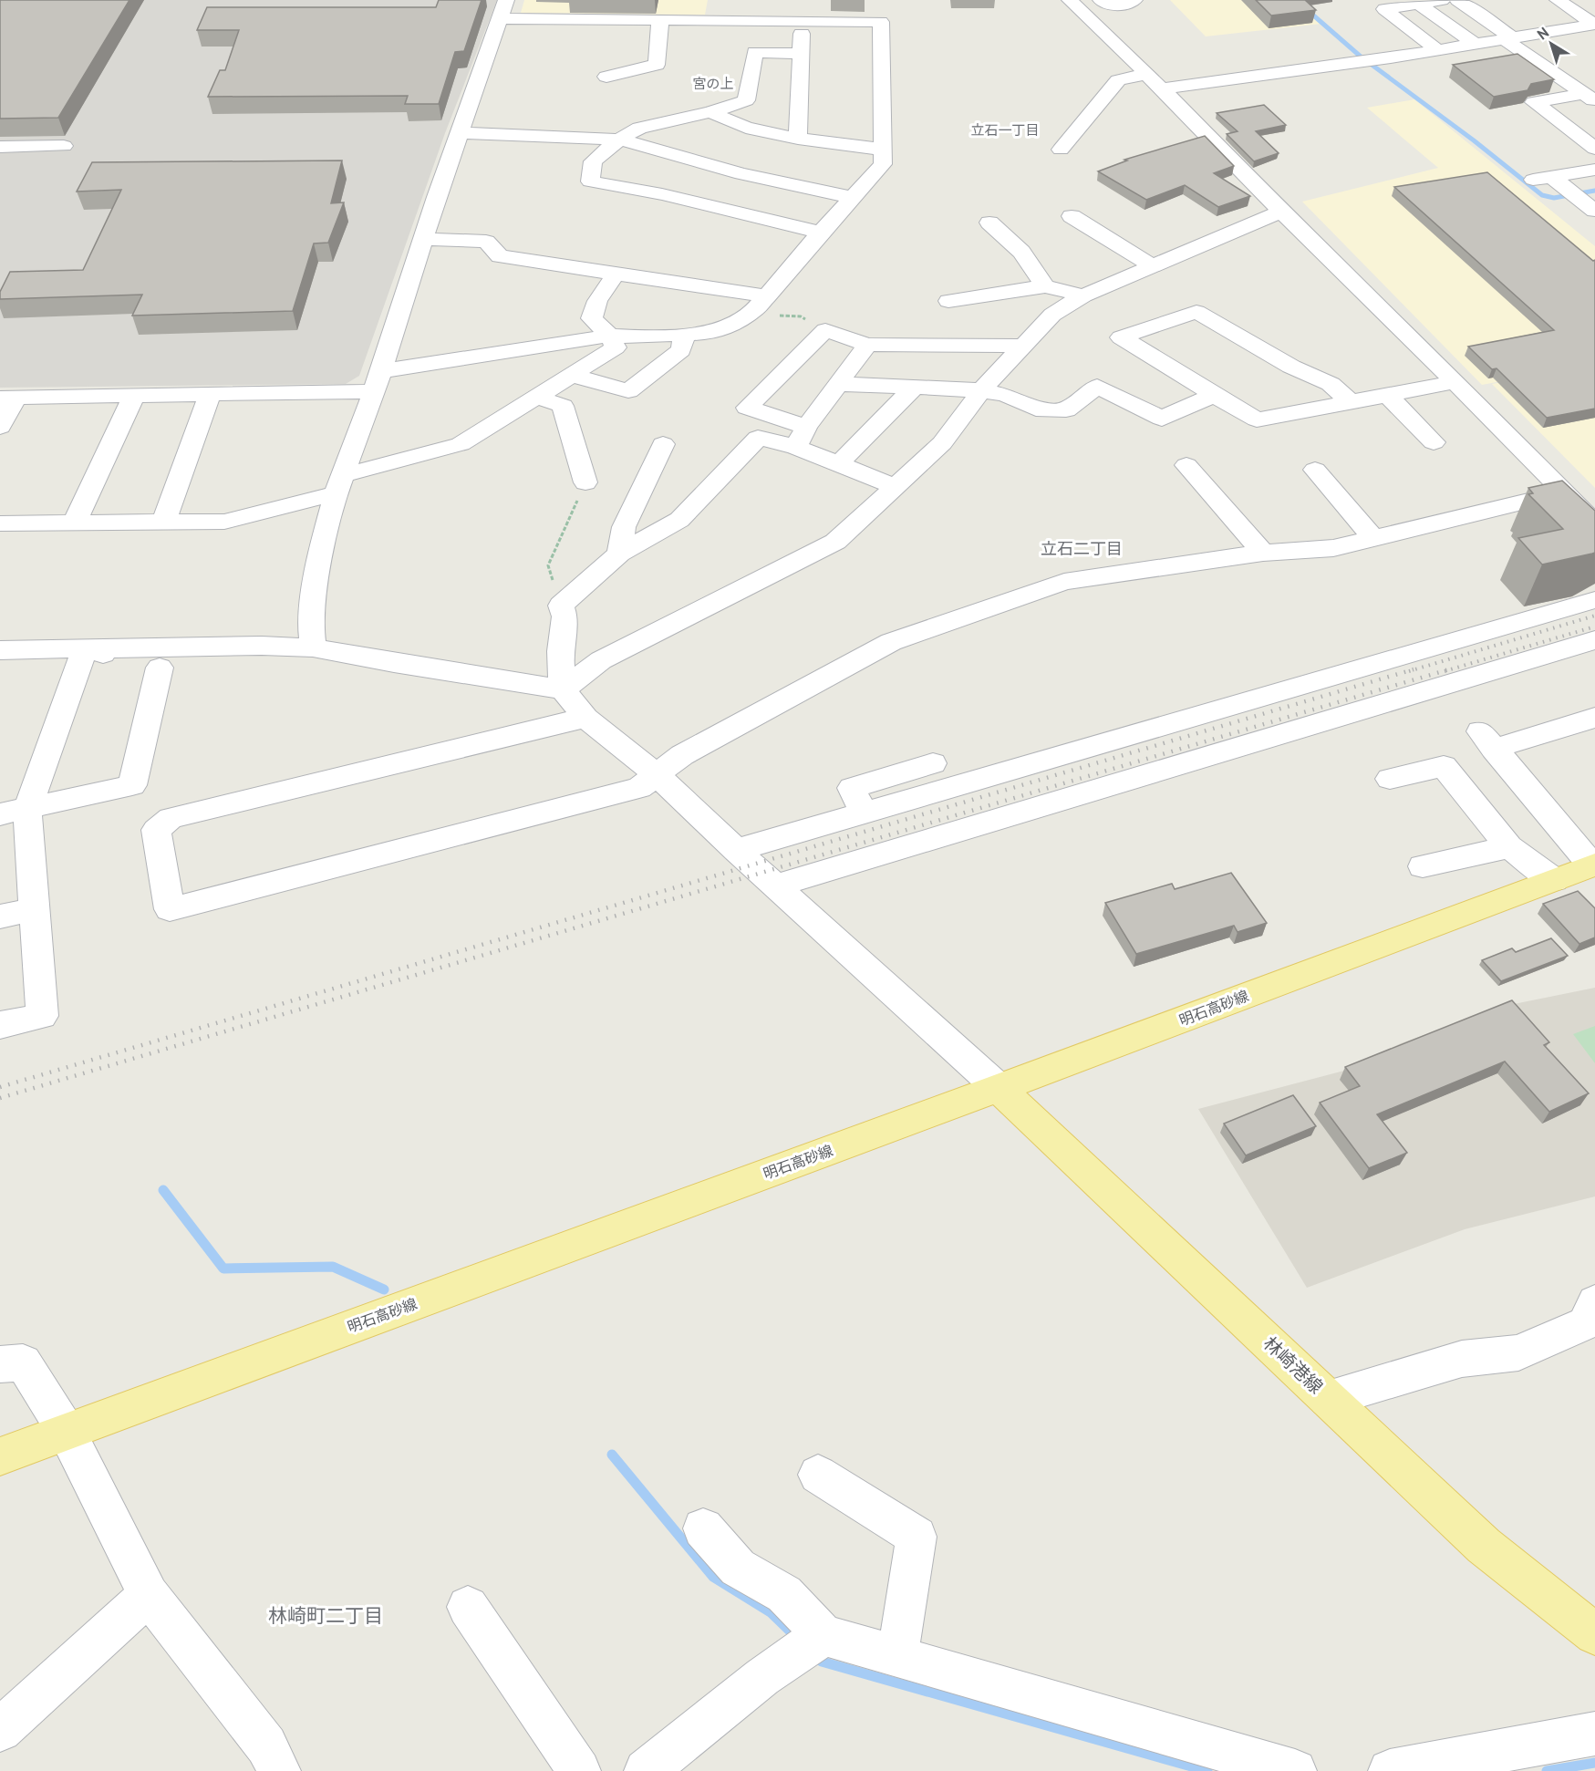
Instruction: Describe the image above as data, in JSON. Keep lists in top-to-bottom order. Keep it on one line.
{"streets":{"main road":["明石高砂線","林崎港線"]},"crossings":[["明石高砂線","林崎港線"]],"districts":["宮の上","立石一丁目","立石二丁目","林崎町二丁目"],"north":"top left"}
